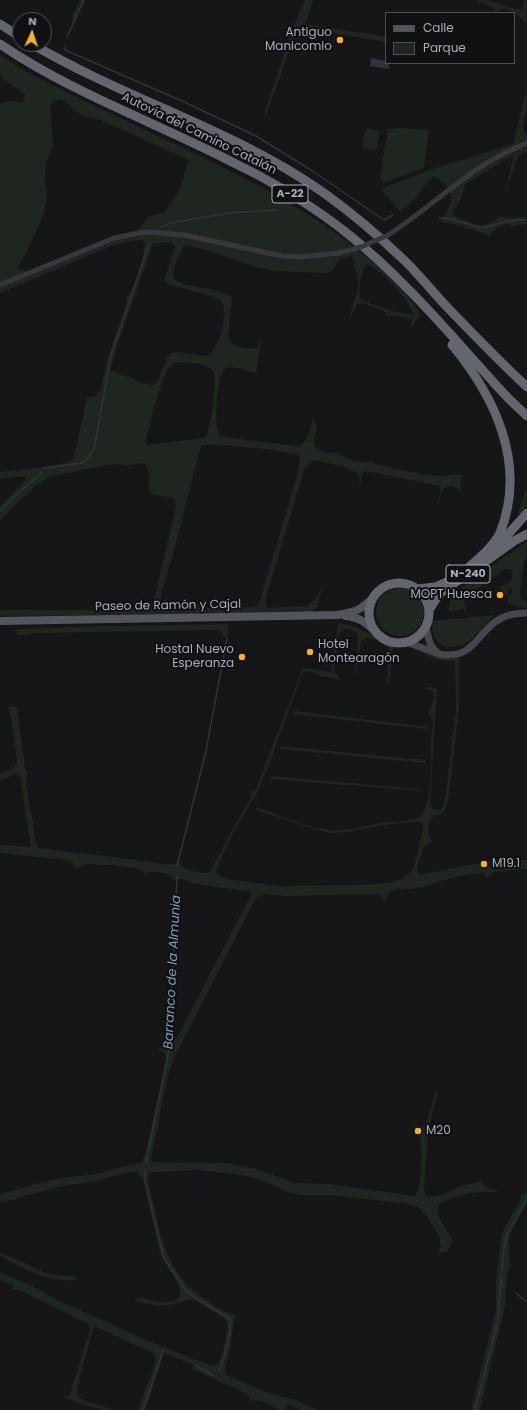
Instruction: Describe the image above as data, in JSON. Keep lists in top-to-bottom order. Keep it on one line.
{"streets":{"highway":["Autovía del Camino Catalán","A-22","N-240"],"main road":["Paseo de Ramón y Cajal"]},"water":["Barranco de la Almunia"],"places":["Antiguo Manicomio","MOPT Huesca","Hotel Montearagón","Hostal Nuevo Esperanza","M19.1","M20"],"legend":["Calle","Parque"],"north":"top"}
